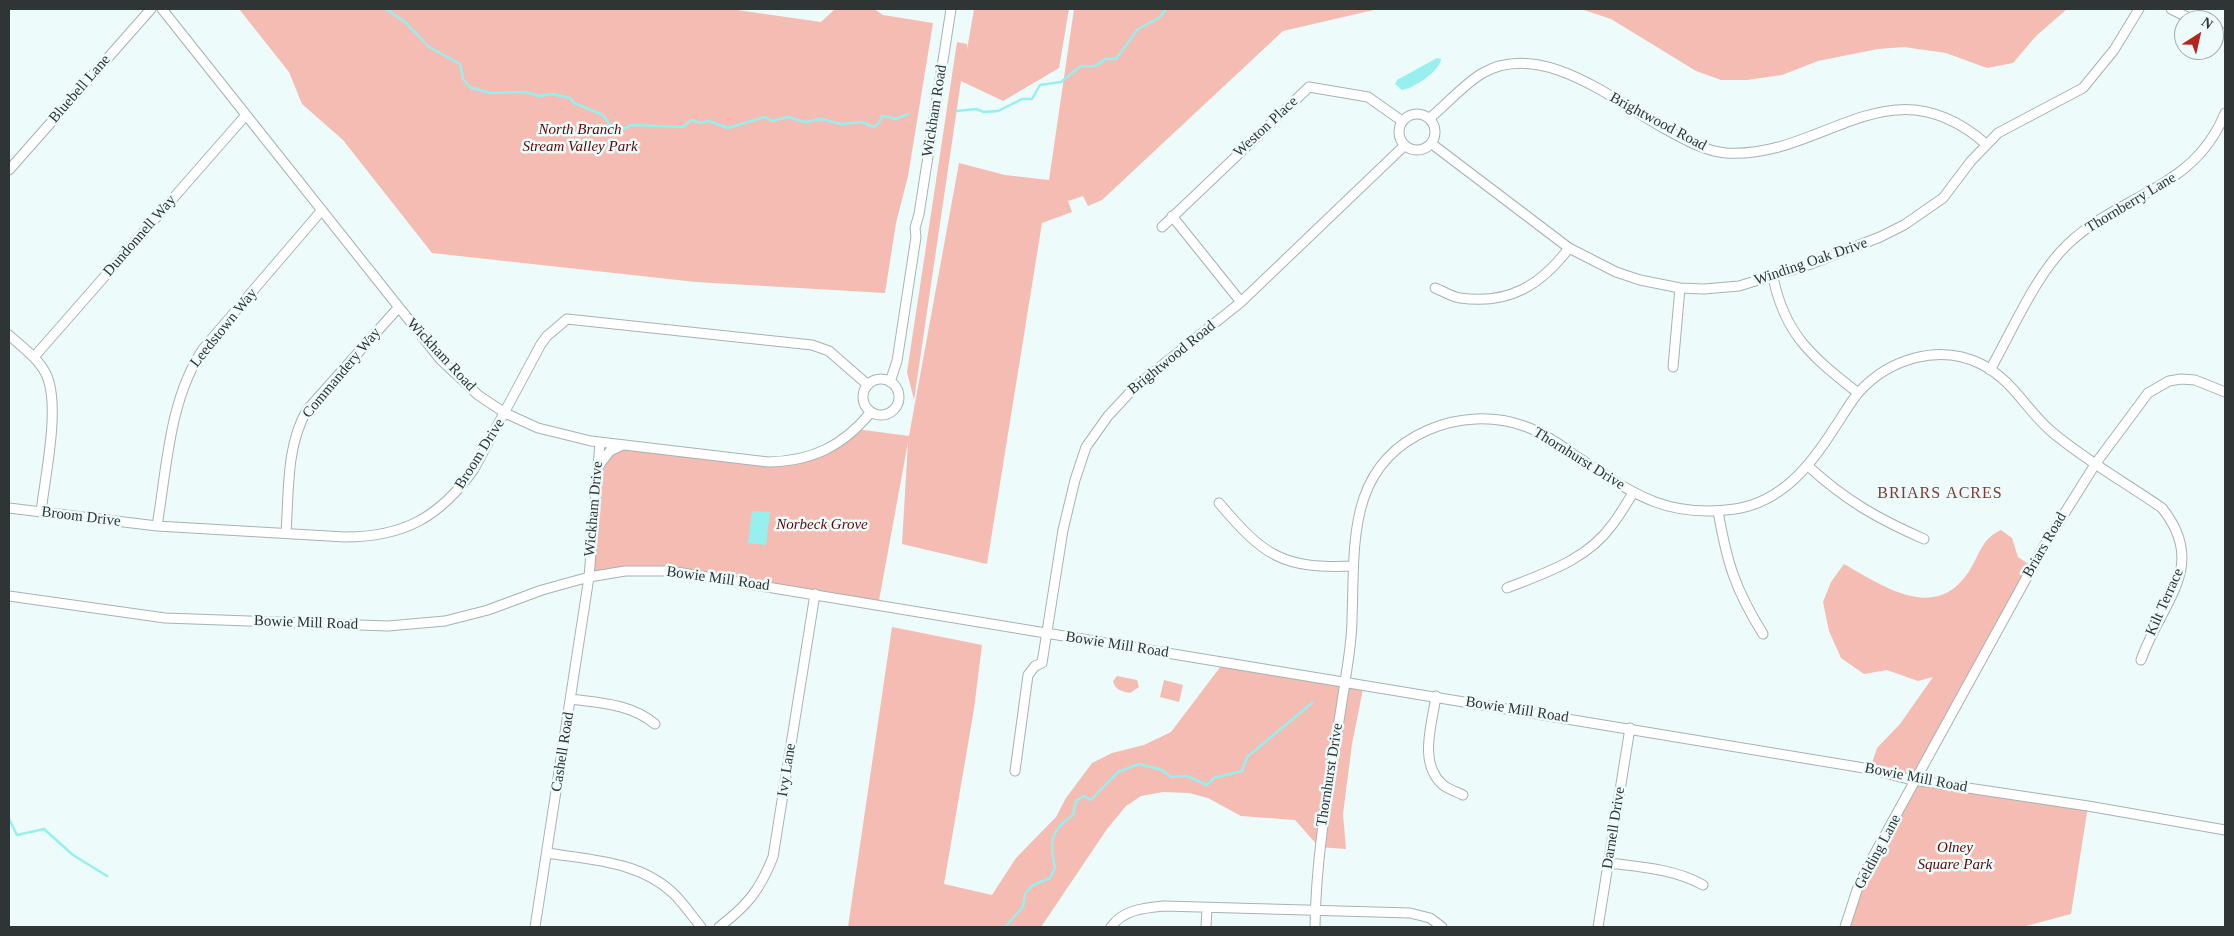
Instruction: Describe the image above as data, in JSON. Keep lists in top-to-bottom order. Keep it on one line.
{"streets":{"street":["Bluebell Lane","Wickham Road","Brightwood Road","Weston Place","Thornberry Lane","Dundonnell Way","Winding Oak Drive","Leedstown Way","Commandery Way","Broom Drive","Thornhurst Drive","Wickham Drive","Briars Road","Bowie Mill Road","Kilt Terrace","Cashell Road","Ivy Lane","Darnell Drive","Gelding Lane"]},"crossings":[["Wickham Road","Dundonnell Way"],["Wickham Road","Leedstown Way"],["Wickham Road","Commandery Way"],["Wickham Road","Broom Drive"],["Wickham Road","Wickham Drive"],["Brightwood Road","Weston Place"],["Brightwood Road","Winding Oak Drive"],["Brightwood Road","Bowie Mill Road"],["Weston Place","Winding Oak Drive"],["Thornberry Lane","Thornhurst Drive"],["Leedstown Way","Broom Drive"],["Commandery Way","Broom Drive"],["Thornhurst Drive","Briars Road"],["Thornhurst Drive","Bowie Mill Road"],["Thornhurst Drive","Kilt Terrace"],["Wickham Drive","Bowie Mill Road"],["Wickham Drive","Cashell Road"],["Briars Road","Bowie Mill Road"],["Briars Road","Kilt Terrace"],["Briars Road","Gelding Lane"],["Bowie Mill Road","Cashell Road"],["Bowie Mill Road","Ivy Lane"],["Bowie Mill Road","Darnell Drive"],["Bowie Mill Road","Gelding Lane"]],"districts":["BRIARS ACRES"],"parks":["North Branch Stream Valley Park","Norbeck Grove","Olney Square Park"],"north":"top right"}
